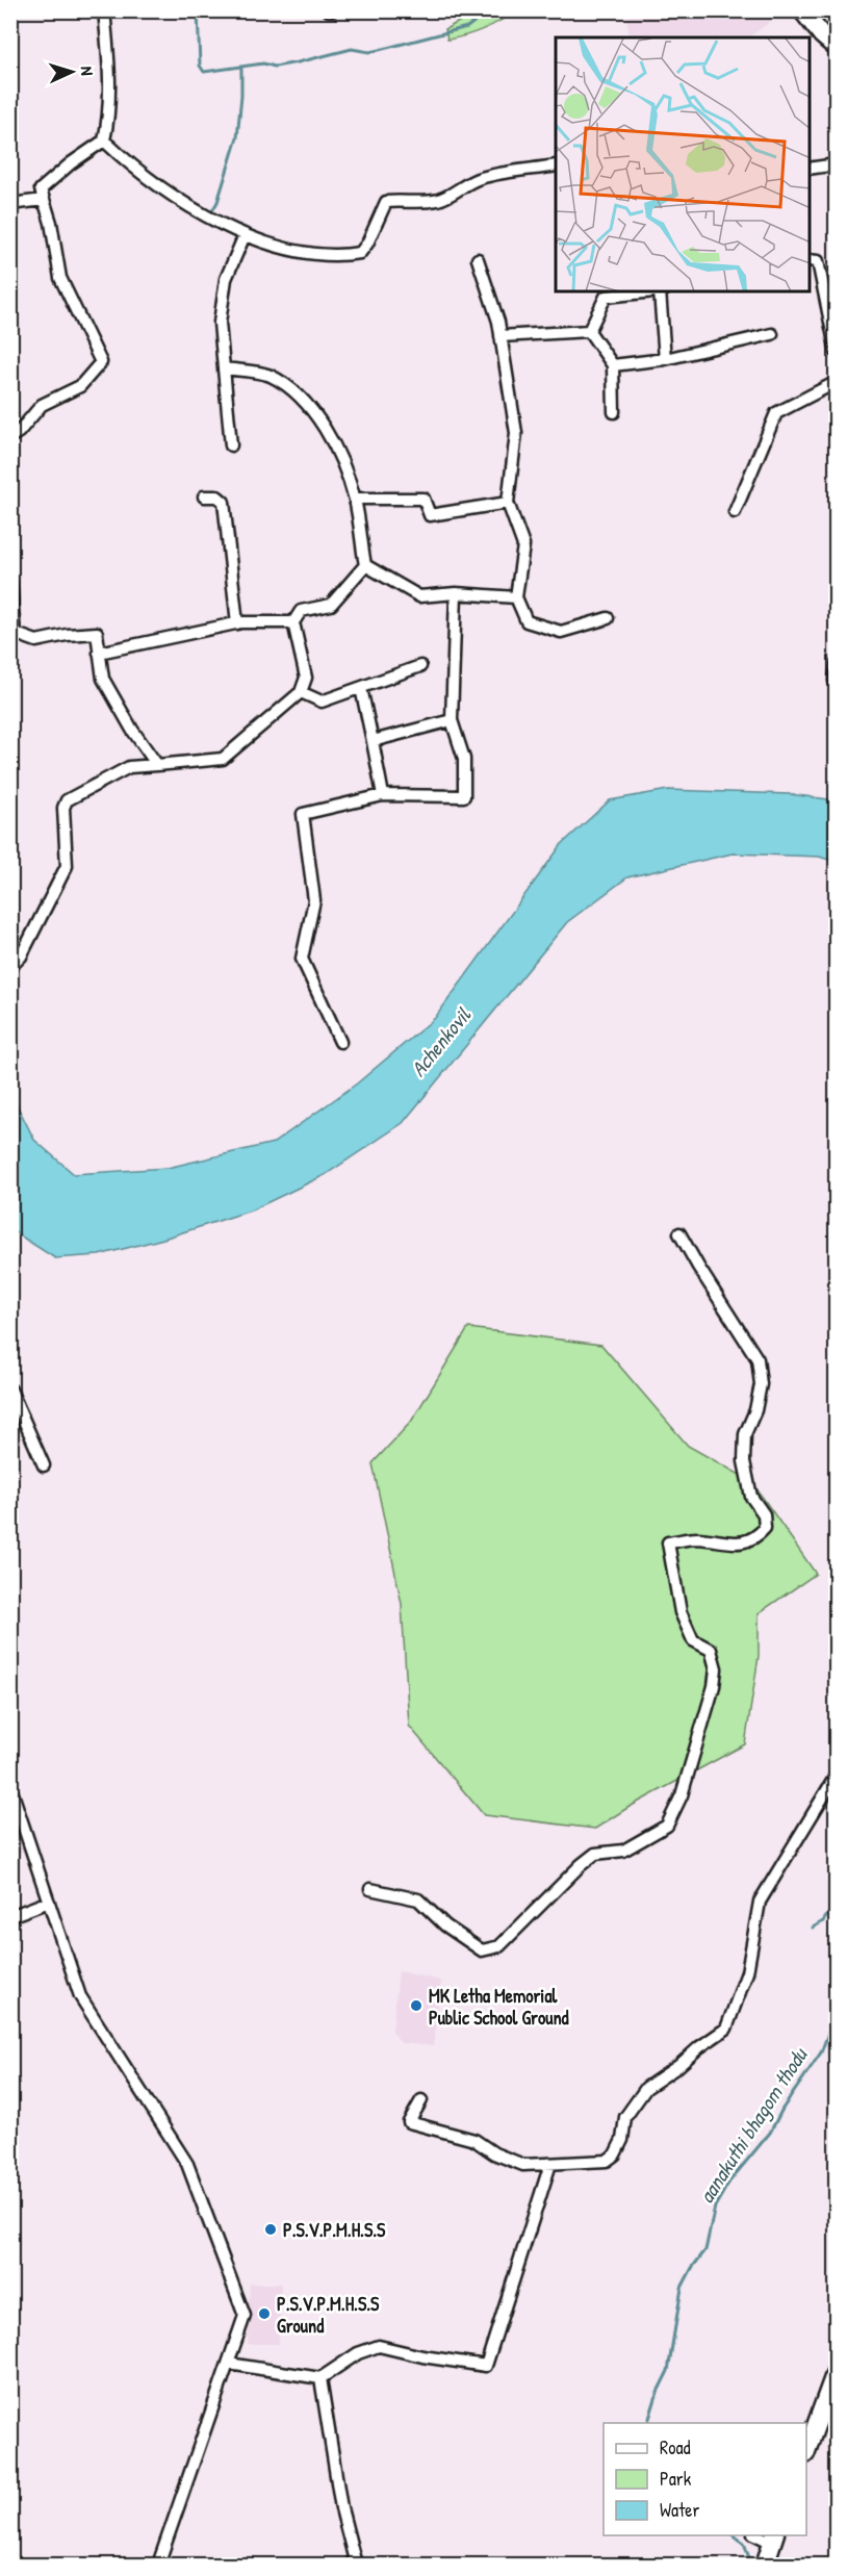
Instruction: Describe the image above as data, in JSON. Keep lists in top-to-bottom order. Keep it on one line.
{"water":["Achenkovil","aanakuthi bhagom thodu"],"places":["MK Letha Memorial Public School Ground","P.S.V.P.M.H.S.S","P.S.V.P.M.H.S.S Ground"],"legend":["Road","Park","Water"],"north":"right"}
